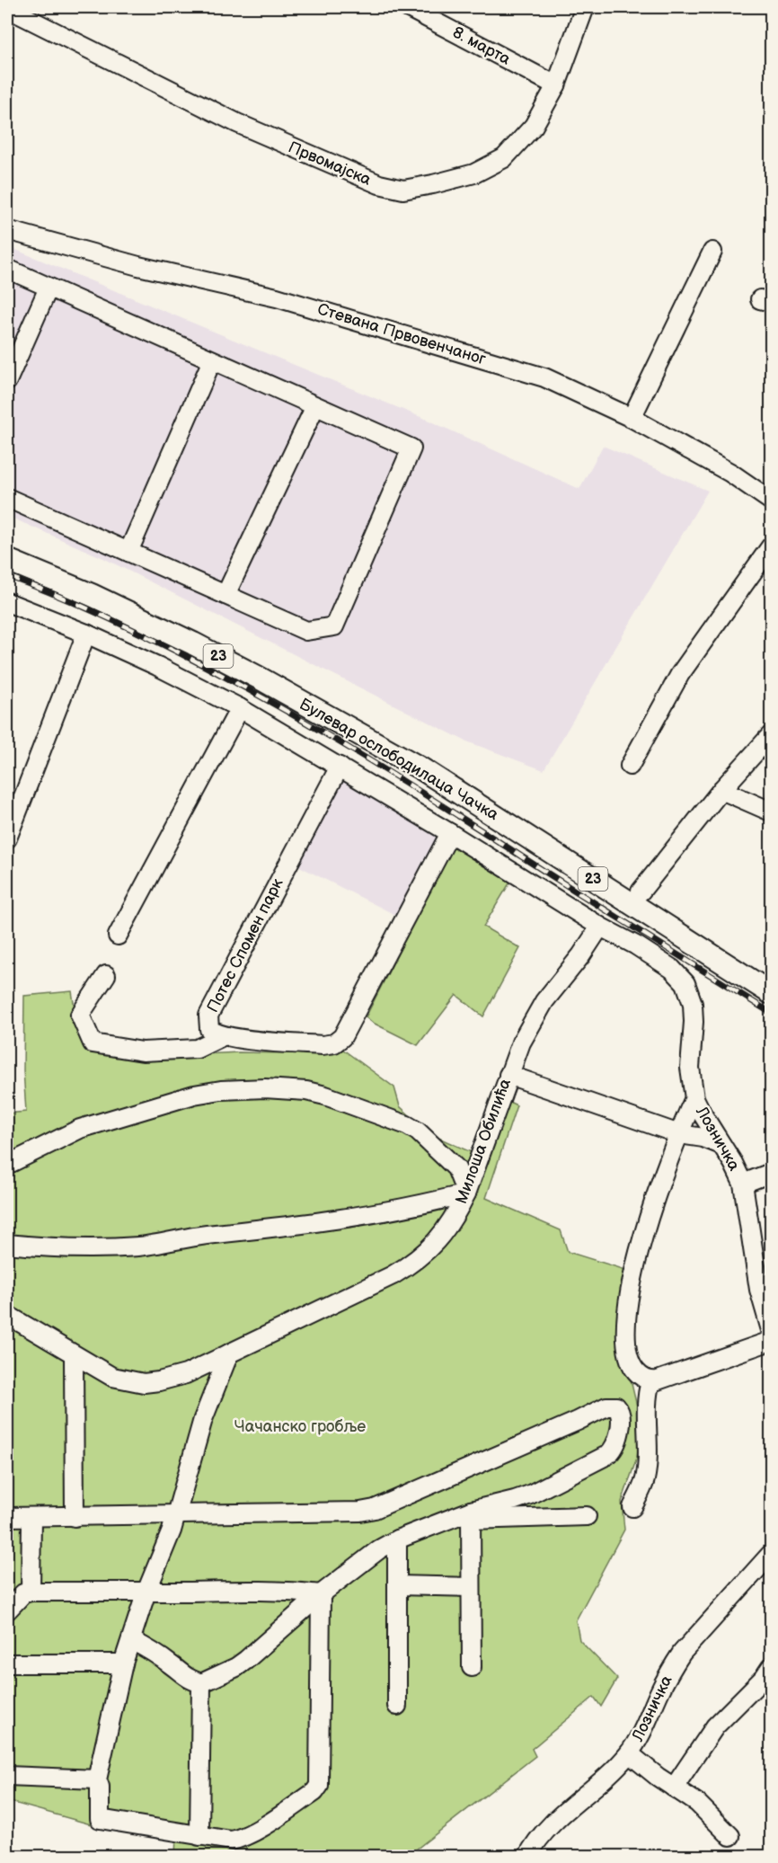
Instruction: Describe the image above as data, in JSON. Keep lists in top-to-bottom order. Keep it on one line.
{"streets":{"main road":["23","Булевар ослободилаца Чачка"],"street":["8. марта","Првомајска","Стевана Првовенчаног","Потес Спомен парк","Лозничка","Милоша Обилића"]},"crossings":[["8. марта","Првомајска"],["Лозничка","Милоша Обилића"]],"parks":["Чачанско гробље"]}
